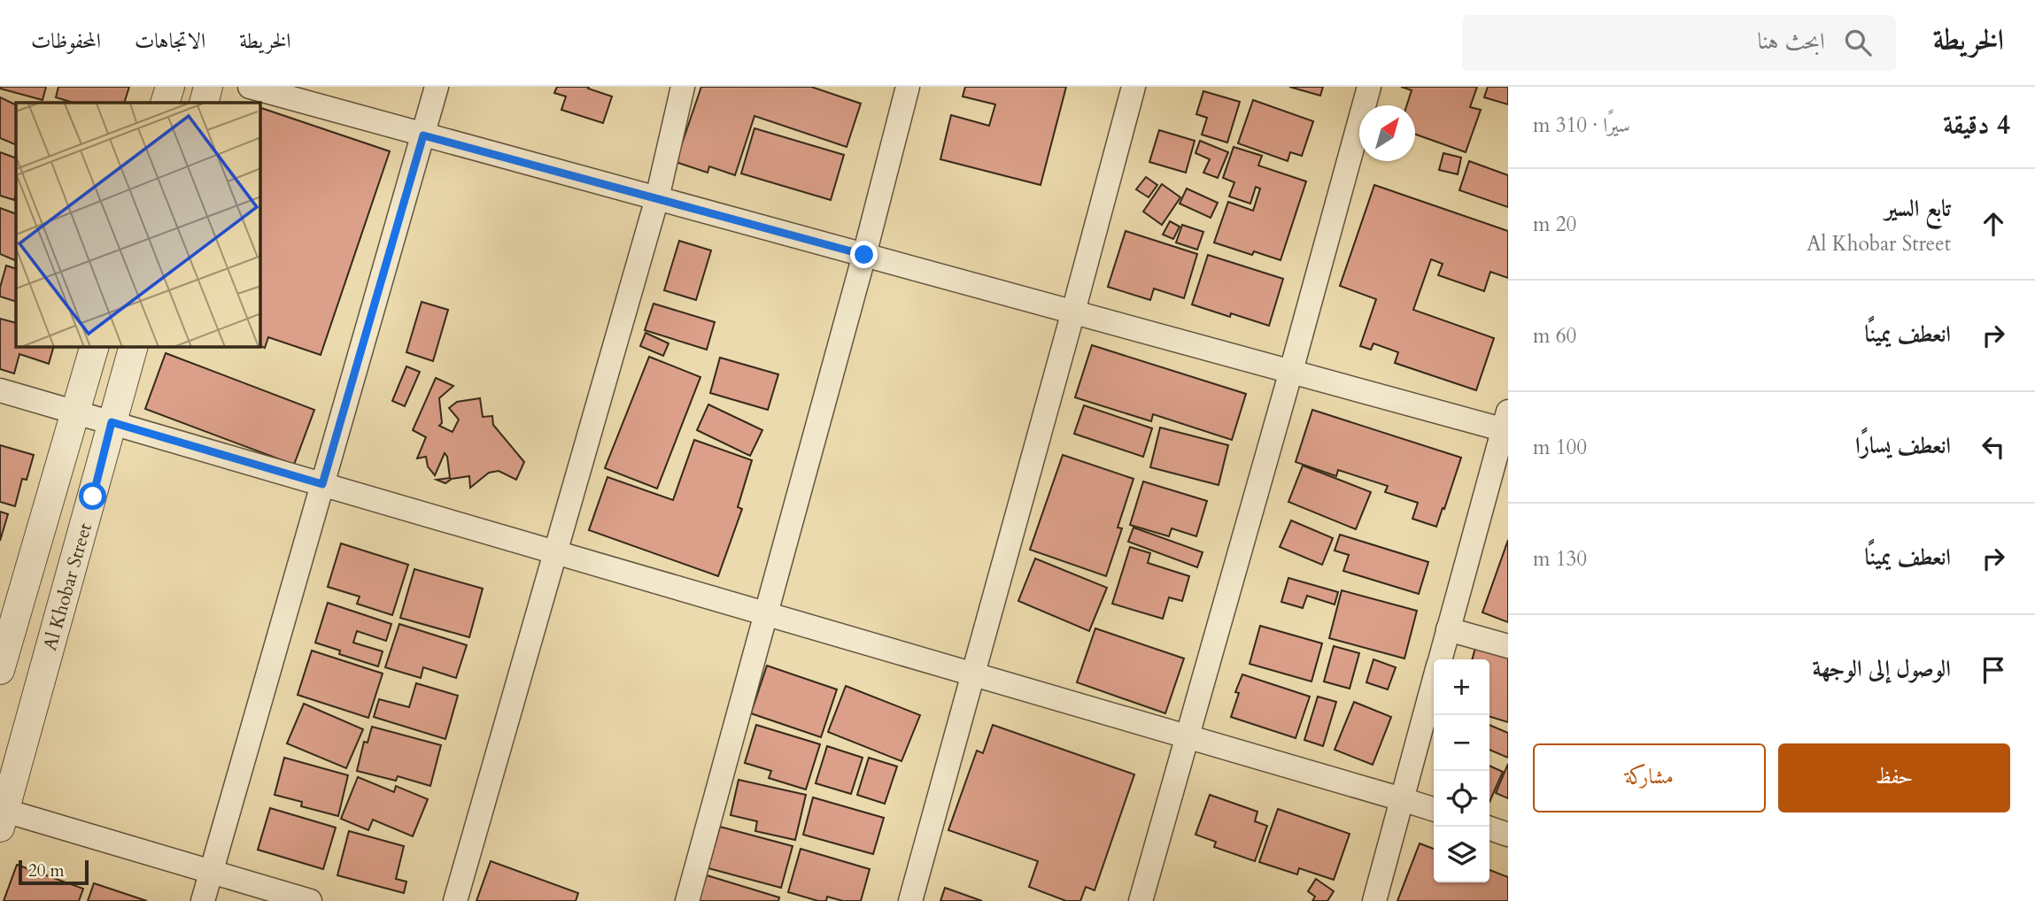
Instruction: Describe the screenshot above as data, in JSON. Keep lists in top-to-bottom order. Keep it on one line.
{"streets":{"street":["Al Khobar Street"]},"scale_bar":"20 m","north":"top right","page":{"header":"الخريطة","search":"ابحث هنا","nav":["الخريطة","الاتجاهات","المحفوظات"],"heading":["4 دقيقة","سيرًا · 310 m"],"list":[["تابع السير","Al Khobar Street","20 m"],["انعطف يمينًا","60 m"],["انعطف يسارًا","100 m"],["انعطف يمينًا","130 m"],"الوصول إلى الوجهة"],"map_buttons":["+","−"],"buttons":["حفظ","مشاركة"],"scale":"20 m"}}
